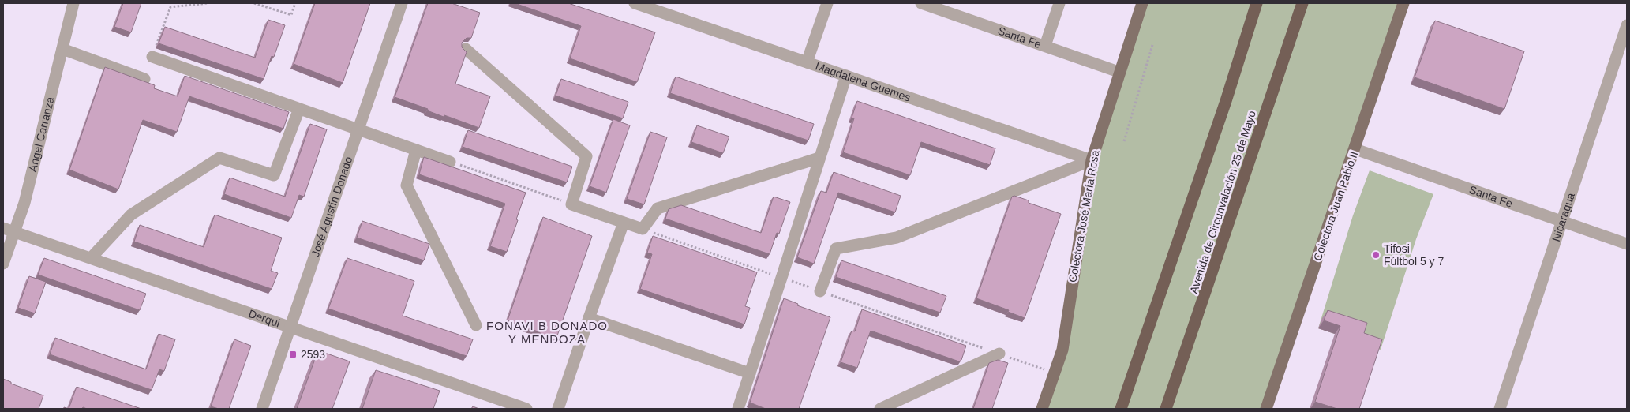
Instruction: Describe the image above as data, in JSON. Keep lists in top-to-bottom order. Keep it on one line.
{"streets":{"highway":["Avenida de Circunvalación 25 de Mayo"],"main road":["Colectora Juan Pablo II","Colectora José María Rosa"],"street":["Santa Fe","Magdalena Guemes","Ángel Carranza","José Agustín Donado","Nicaragua","Derqui"]},"crossings":[["Santa Fe","Colectora Juan Pablo II"],["Santa Fe","Colectora José María Rosa"],["Santa Fe","Nicaragua"],["Magdalena Guemes","Colectora José María Rosa"],["Ángel Carranza","Derqui"],["José Agustín Donado","Derqui"]],"districts":["FONAVI B DONADO Y MENDOZA"],"places":{"other":["Tifosi Fúltbol 5 y 7"],"transit":["2593"]}}
